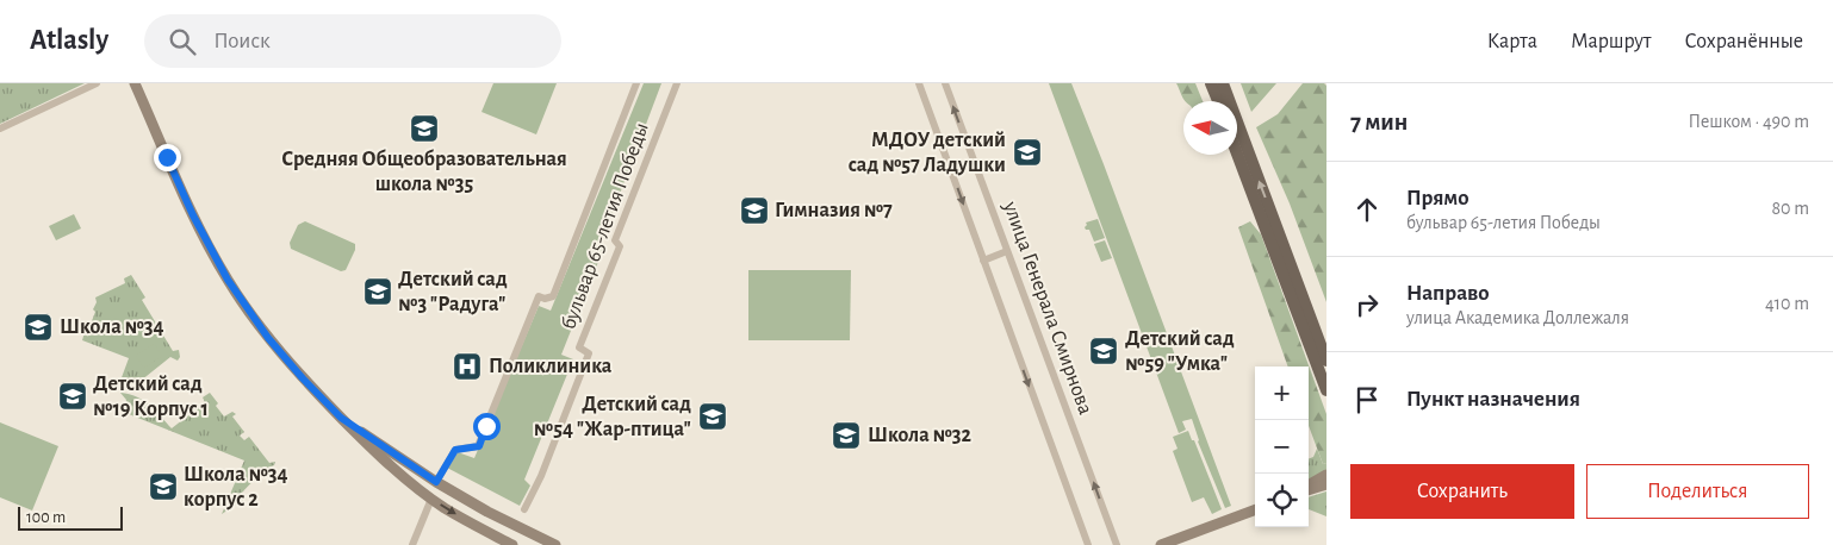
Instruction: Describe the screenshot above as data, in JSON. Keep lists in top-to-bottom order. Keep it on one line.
{"streets":{"street":["бульвар 65-летия Победы","улица Генерала Смирнова"]},"places":{"school or university":["Средняя Общеобразовательная школа №35","МДОУ детский сад №57 Ладушки","Гимназия №7","Детский сад №3 \"Радуга\"","Школа №34","Детский сад №59 \"Умка\"","Детский сад №19 Корпус 1","Детский сад №54 \"Жар-птица\"","Школа №32","Школа №34 корпус 2"],"hospital":["Поликлиника"]},"scale_bar":"100 m","north":"left","page":{"header":"Atlasly","search":"Поиск","nav":["Карта","Маршрут","Сохранённые"],"heading":["7 мин","Пешком · 490 m"],"list":[["Прямо","бульвар 65-летия Победы","80 m"],["Направо","улица Академика Доллежаля","410 m"],"Пункт назначения"],"map_buttons":["+","−"],"buttons":["Сохранить","Поделиться"],"scale":"100 m"}}
